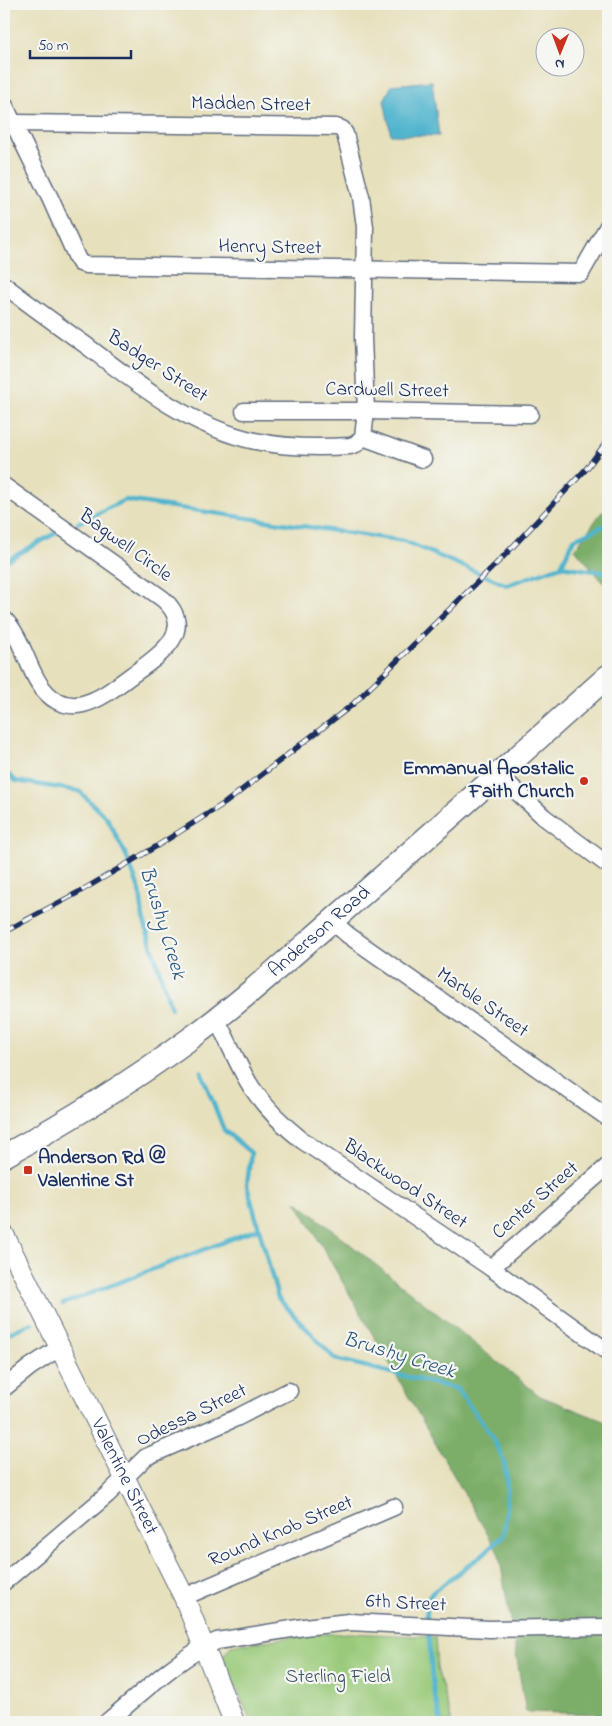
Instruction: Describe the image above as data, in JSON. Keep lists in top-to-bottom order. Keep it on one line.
{"streets":{"main road":["Anderson Road"],"street":["Madden Street","Henry Street","Badger Street","Cardwell Street","Bagwell Circle","Marble Street","Blackwood Street","Center Street","Odessa Street","Valentine Street","Round Knob Street","6th Street"]},"crossings":[["Madden Street","Henry Street"],["Anderson Road","Marble Street"],["Anderson Road","Blackwood Street"],["Blackwood Street","Center Street"],["Odessa Street","Valentine Street"],["Valentine Street","Round Knob Street"],["Valentine Street","6th Street"]],"water":["Brushy Creek"],"parks":["Sterling Field"],"places":{"other":["Emmanual Apostalic Faith Church"],"transit":["Anderson Rd @ Valentine St"]},"scale_bar":"50 m","north":"bottom"}
